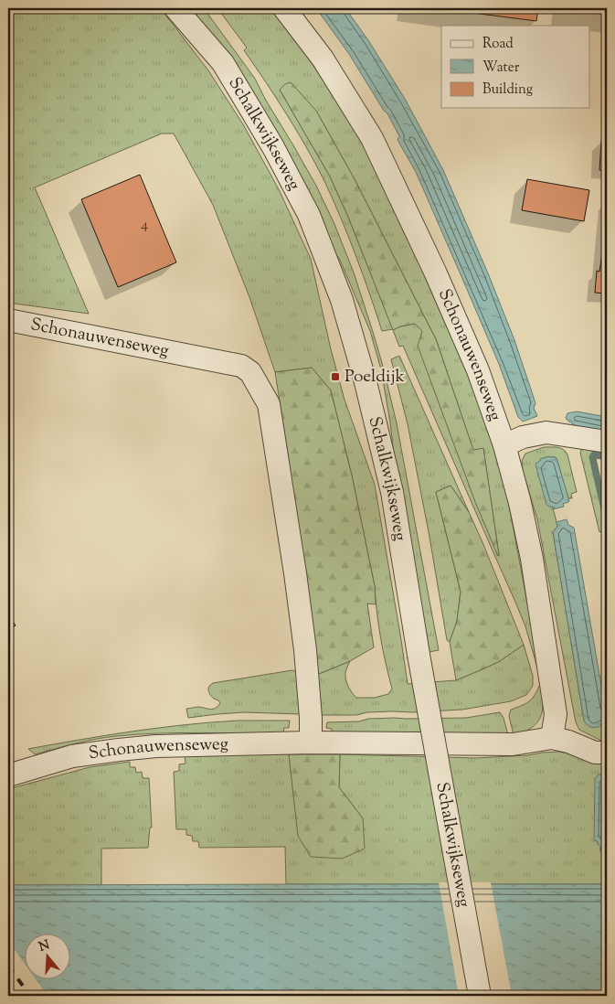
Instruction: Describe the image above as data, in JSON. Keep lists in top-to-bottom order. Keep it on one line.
{"streets":{"street":["Schalkwijkseweg","Schonauwenseweg"]},"places":{"transit":["Poeldijk"]},"house_numbers":["4"],"legend":["Road","Water","Building"],"north":"top"}
